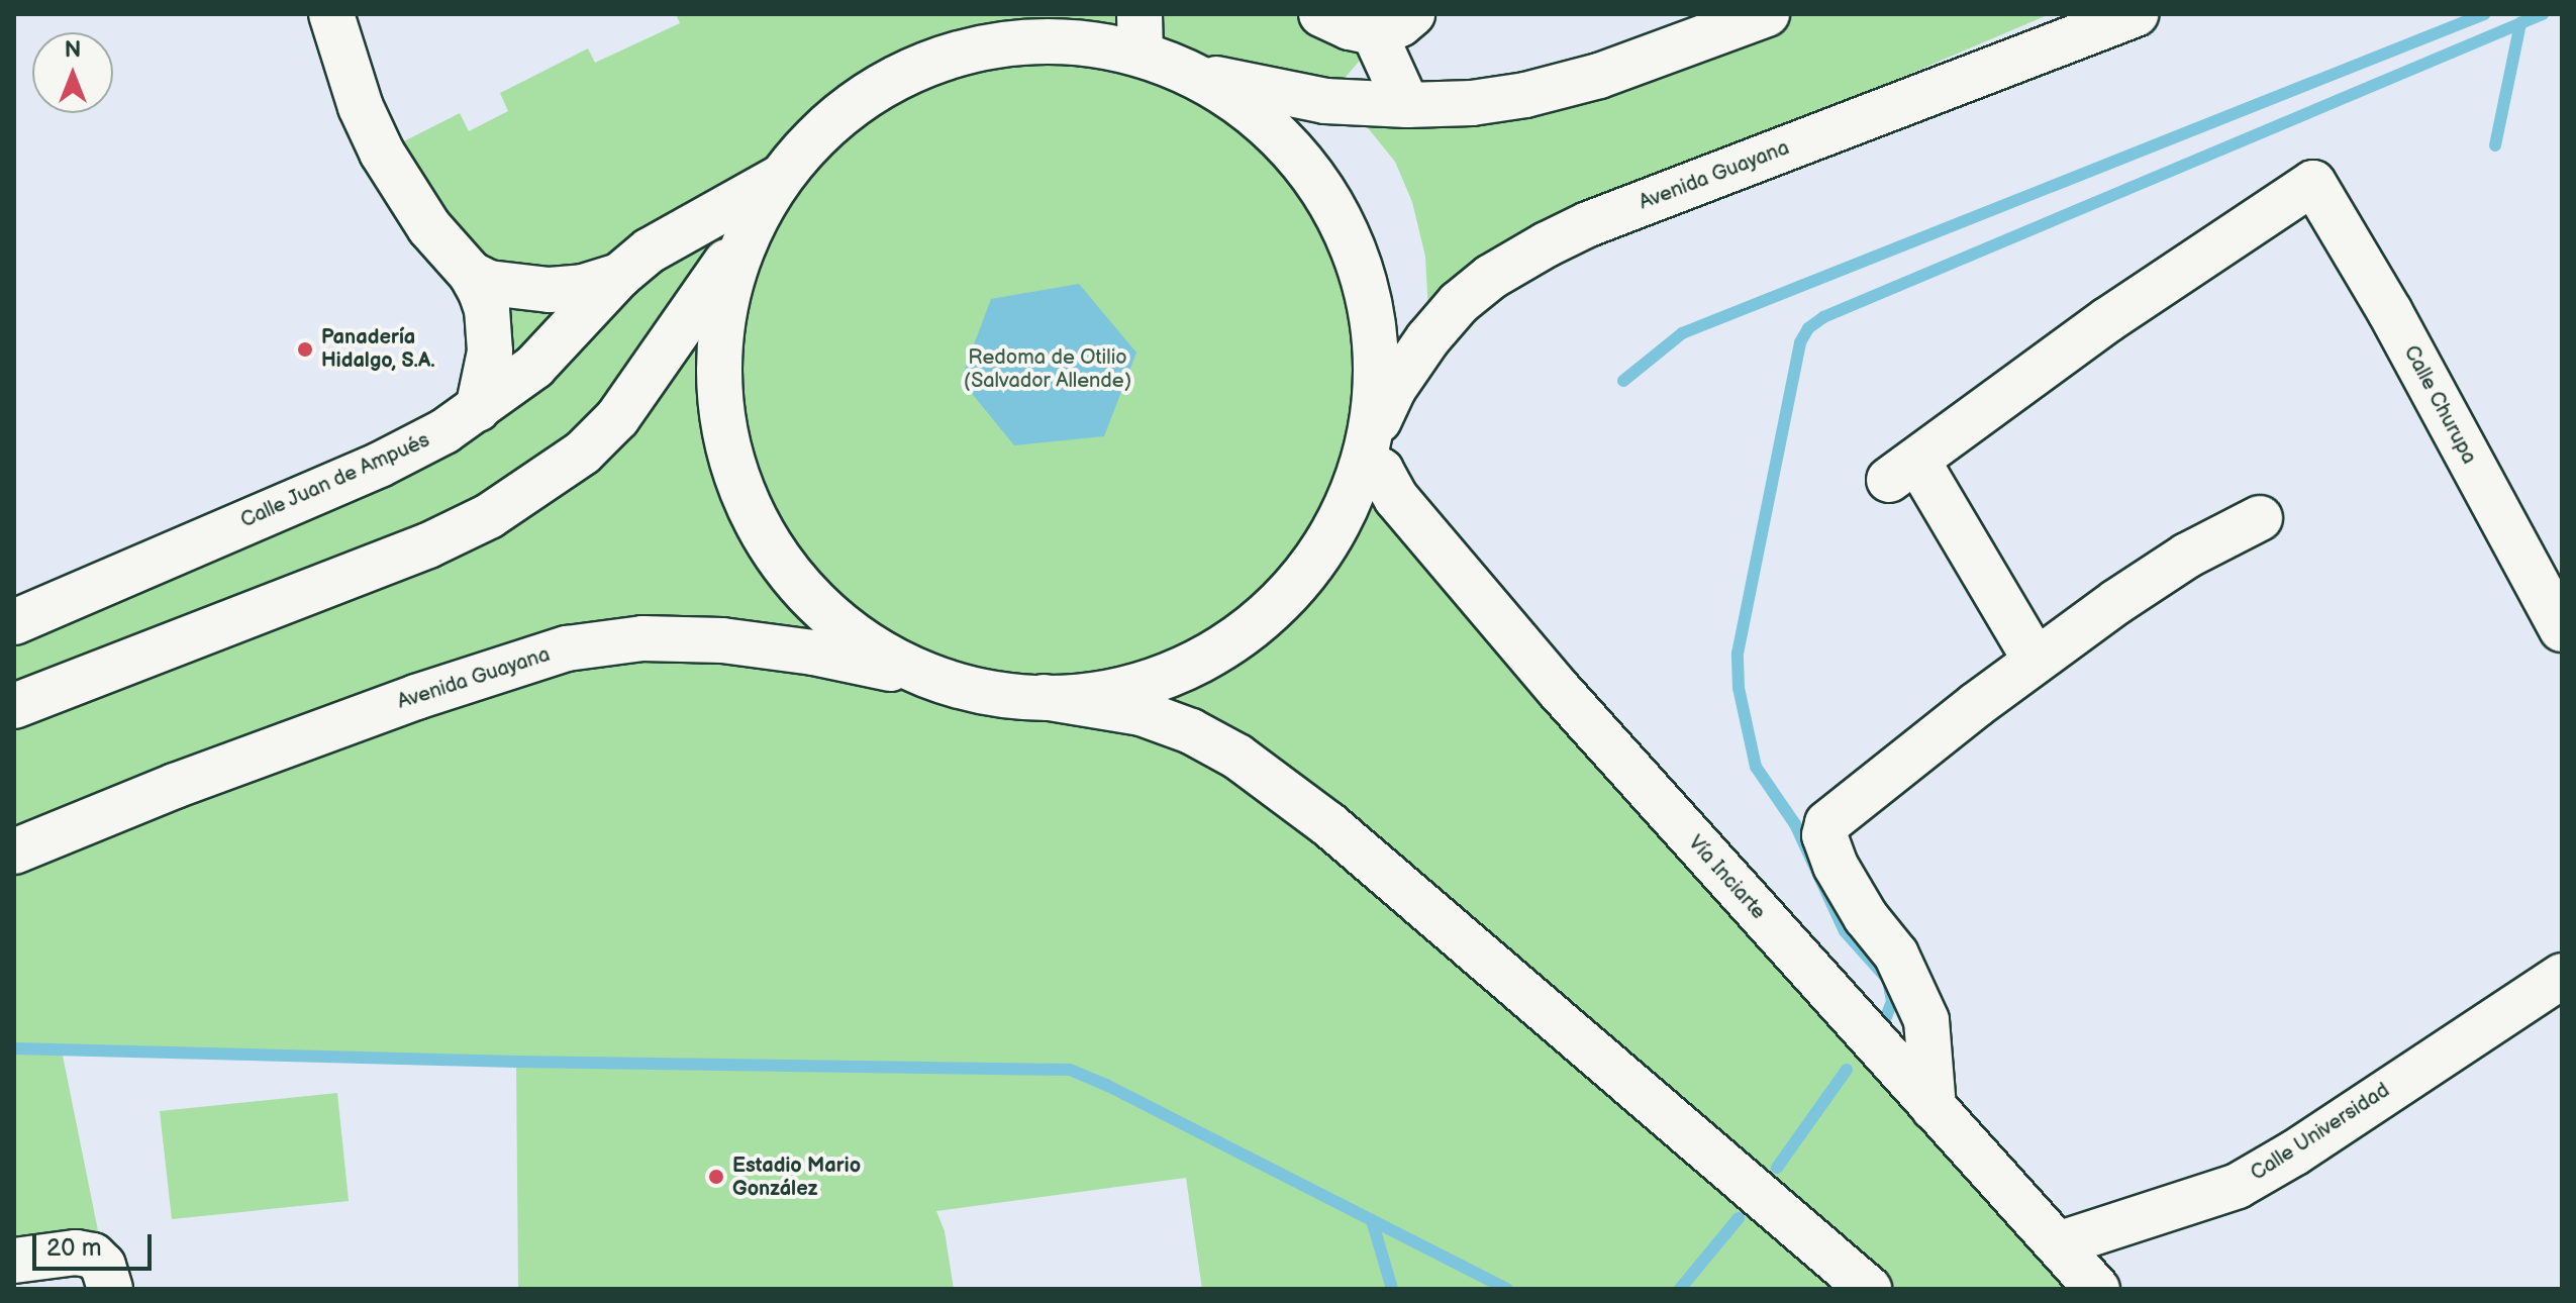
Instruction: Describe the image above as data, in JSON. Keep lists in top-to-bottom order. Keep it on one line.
{"streets":{"main road":["Avenida Guayana","Calle Churupa","Calle Juan de Ampués","Vía Inciarte","Calle Universidad"]},"crossings":[["Avenida Guayana","Vía Inciarte"],["Vía Inciarte","Calle Universidad"]],"parks":["Redoma de Otilio (Salvador Allende)"],"places":["Panadería Hidalgo, S.A.","Estadio Mario González"],"scale_bar":"20 m","north":"top"}
